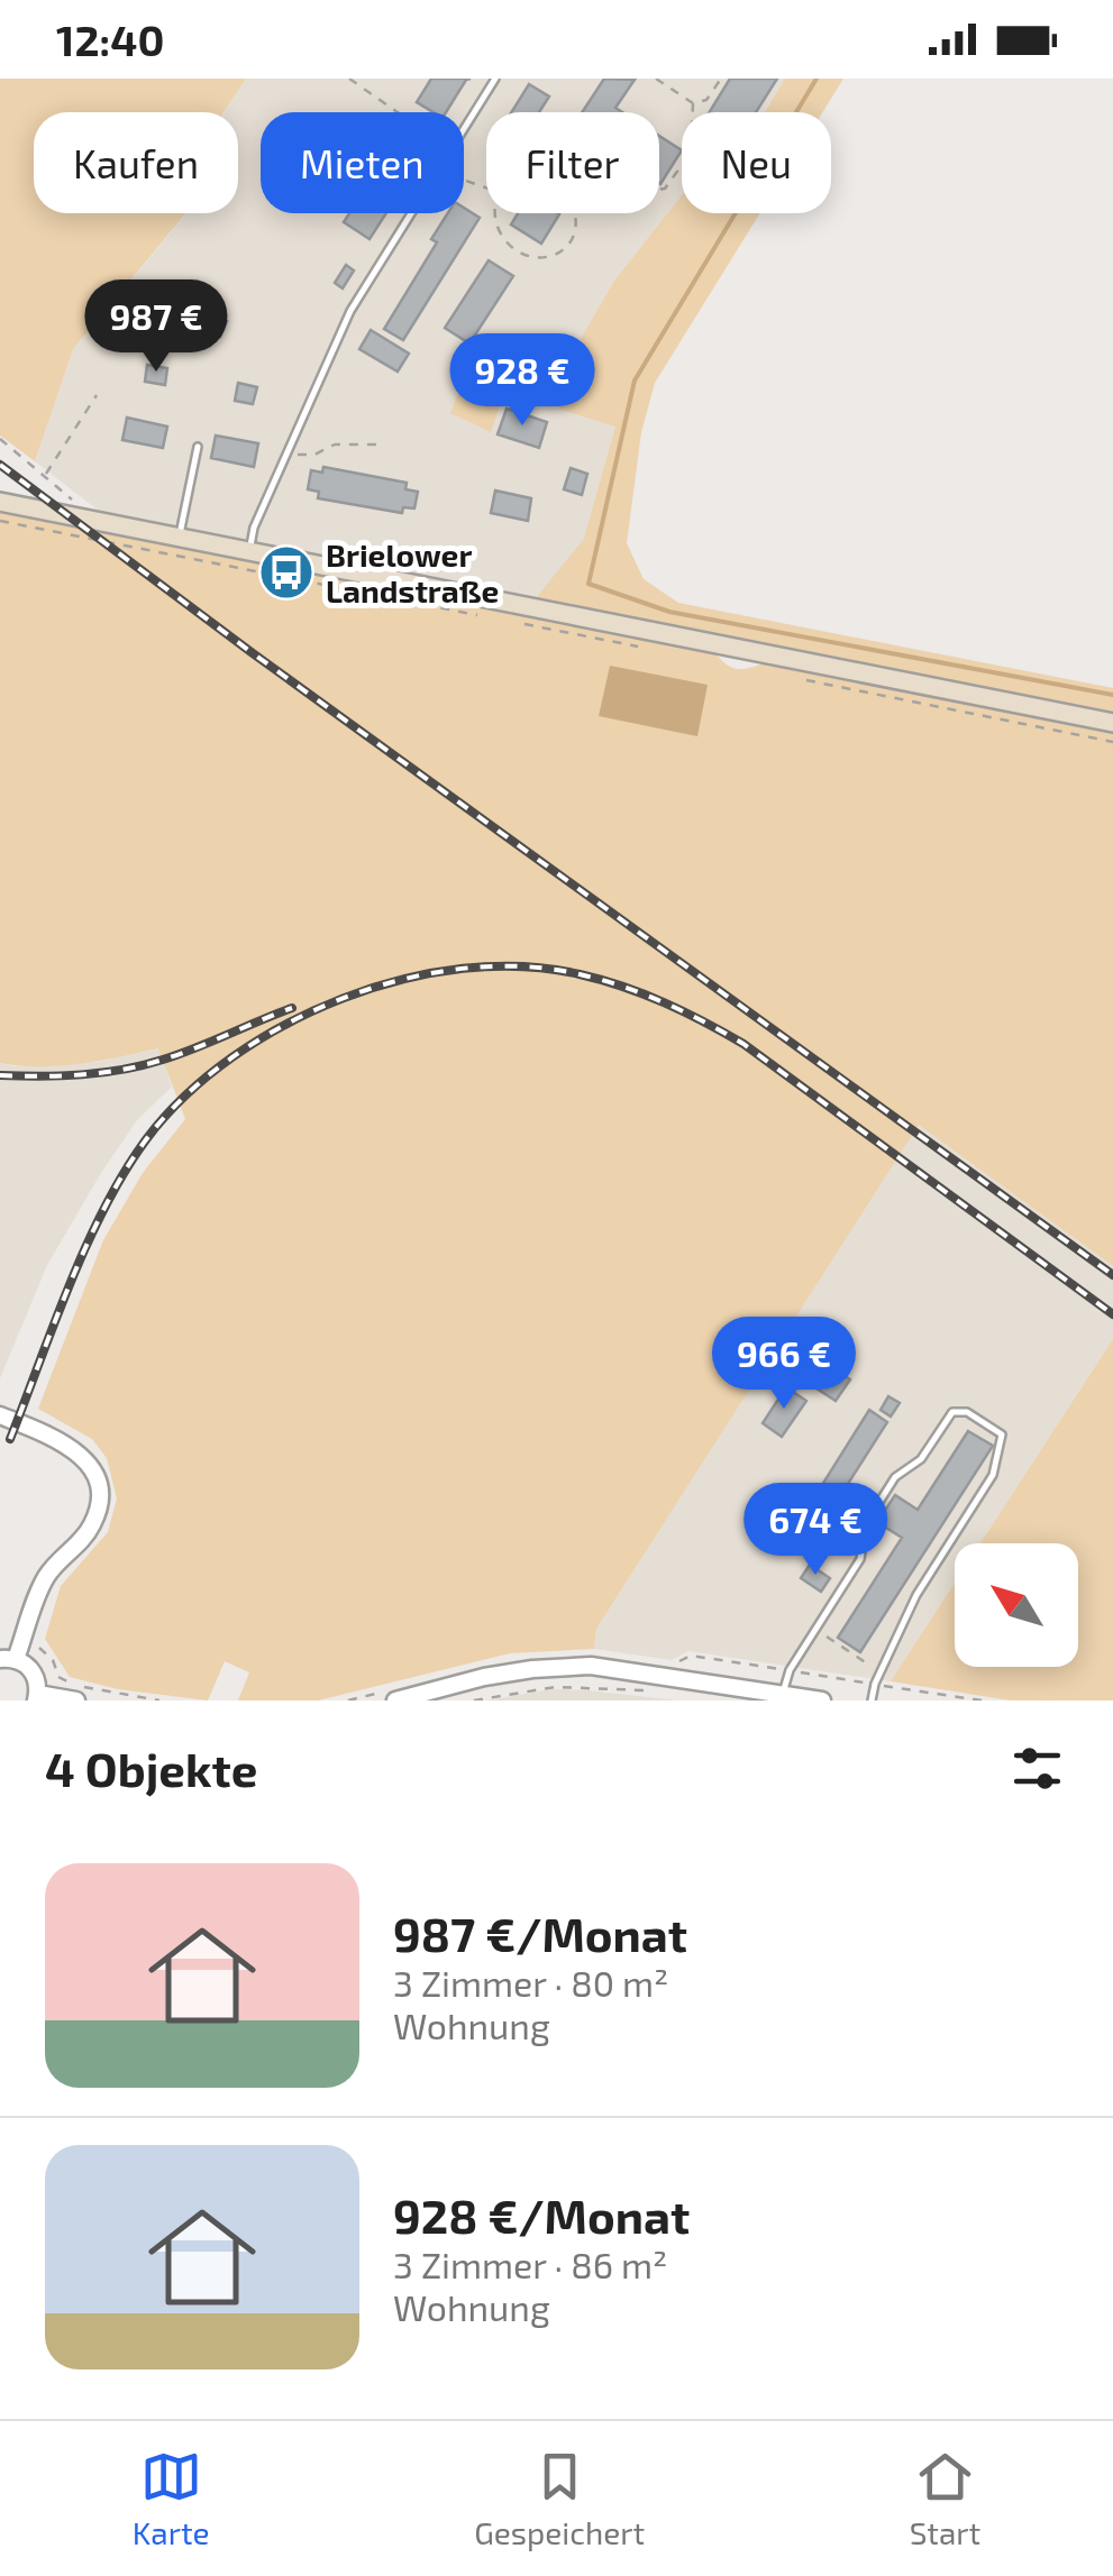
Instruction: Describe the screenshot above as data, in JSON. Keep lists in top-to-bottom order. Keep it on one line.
{"places":{"bus stop":["Brielower Landstraße"]},"north":"top left","page":{"status":"12:40","chip":["Kaufen","Mieten","Filter","Neu"],"price":["987 €","928 €","966 €","674 €"],"heading":"4 Objekte","list":[{"name":"987 €/Monat","note":"3 Zimmer · 80 m² · Wohnung"},{"name":"928 €/Monat","note":"3 Zimmer · 86 m² · Wohnung"}],"tabs":["Karte","Gespeichert","Start"]}}
